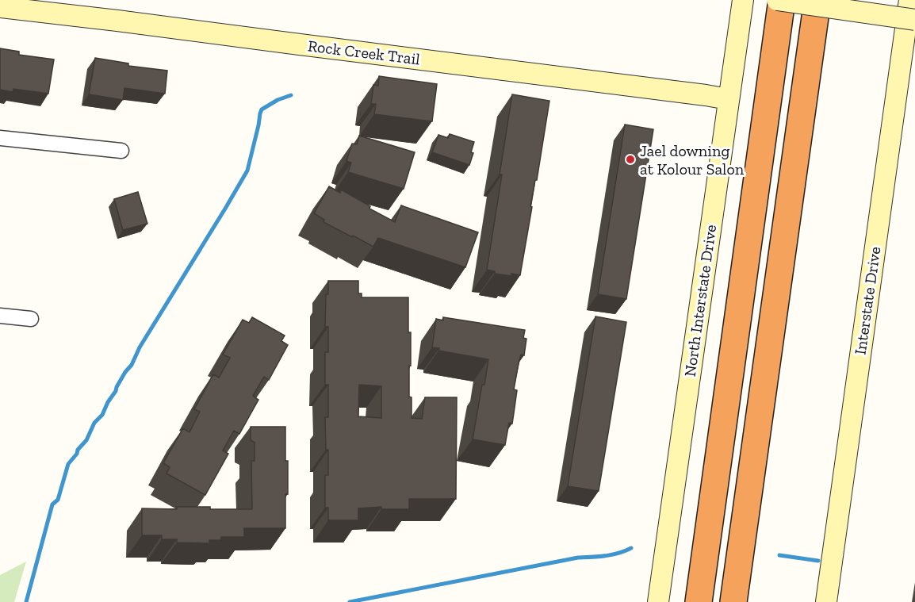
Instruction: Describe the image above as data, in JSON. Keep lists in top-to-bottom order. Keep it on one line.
{"streets":{"street":["Rock Creek Trail","North Interstate Drive","Interstate Drive"]},"crossings":[["Rock Creek Trail","North Interstate Drive"]],"places":["Jael downing at Kolour Salon"]}
